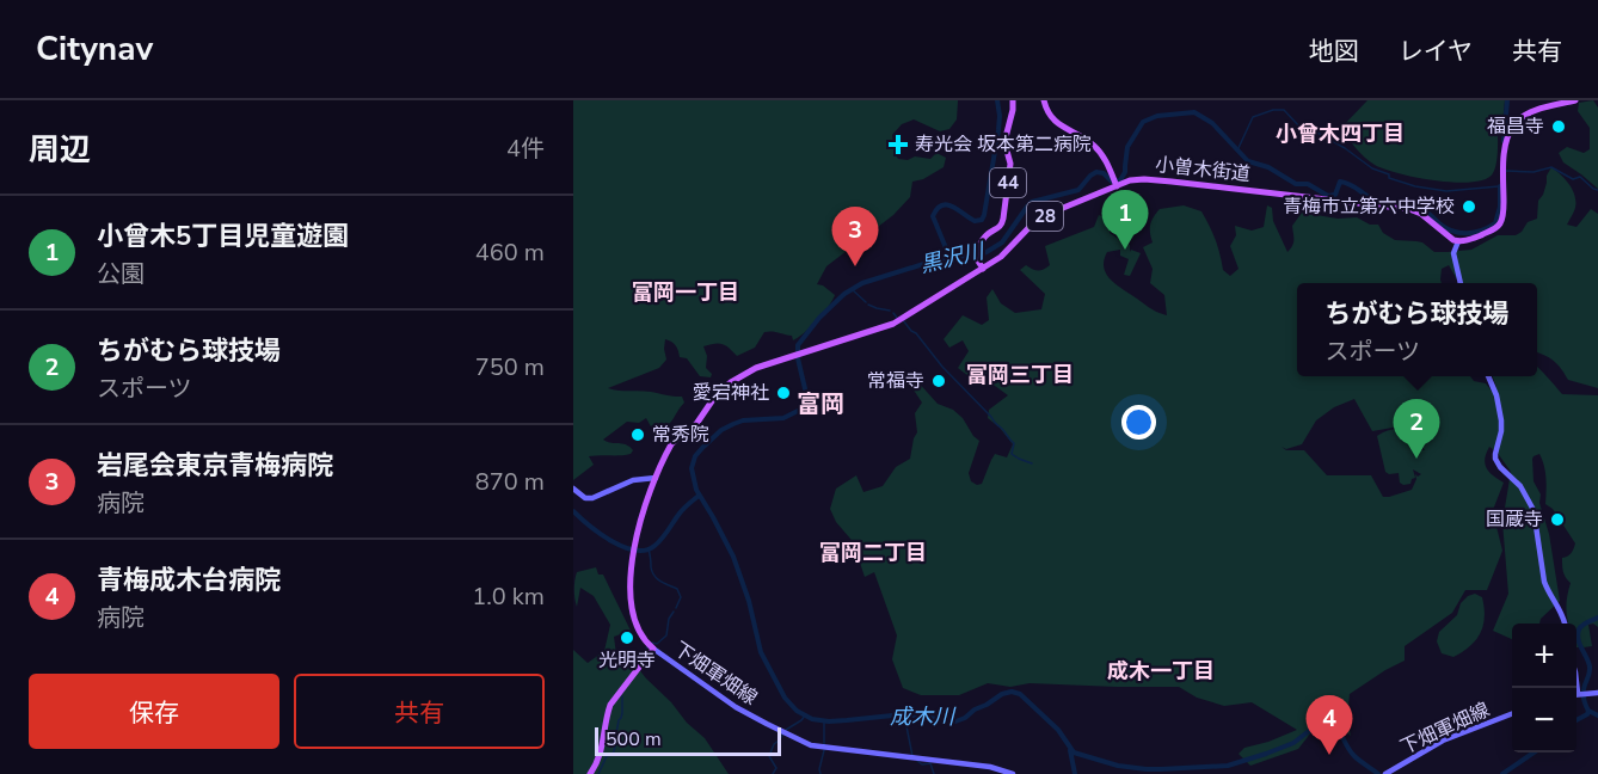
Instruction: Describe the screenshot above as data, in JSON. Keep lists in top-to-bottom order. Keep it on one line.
{"streets":{"main road":["小曽木街道","44","28","下畑軍畑線"]},"crossings":[["小曽木街道","44"],["小曽木街道","下畑軍畑線"]],"districts":["小曾木四丁目","富岡一丁目","富岡三丁目","富岡","富岡二丁目","成木一丁目"],"water":["黒沢川","成木川"],"places":{"other":["福昌寺","青梅市立第六中学校","常福寺","愛宕神社","常秀院","国蔵寺","光明寺"],"health":["寿光会 坂本第二病院"]},"scale_bar":"500 m","page":{"header":"Citynav","nav":["地図","レイヤ","共有"],"heading":["周辺","4件"],"pins":["1","3","2","4"],"list":[{"mark":"1","name":"小曾木5丁目児童遊園","note":"公園","value":"460 m"},{"mark":"2","name":"ちがむら球技場","note":"スポーツ","value":"750 m"},{"mark":"3","name":"岩尾会東京青梅病院","note":"病院","value":"870 m"},{"mark":"4","name":"青梅成木台病院","note":"病院","value":"1.0 km"}],"popup":["ちがむら球技場","スポーツ"],"map_buttons":["+","−"],"buttons":["保存","共有"],"scale":"500 m"}}
